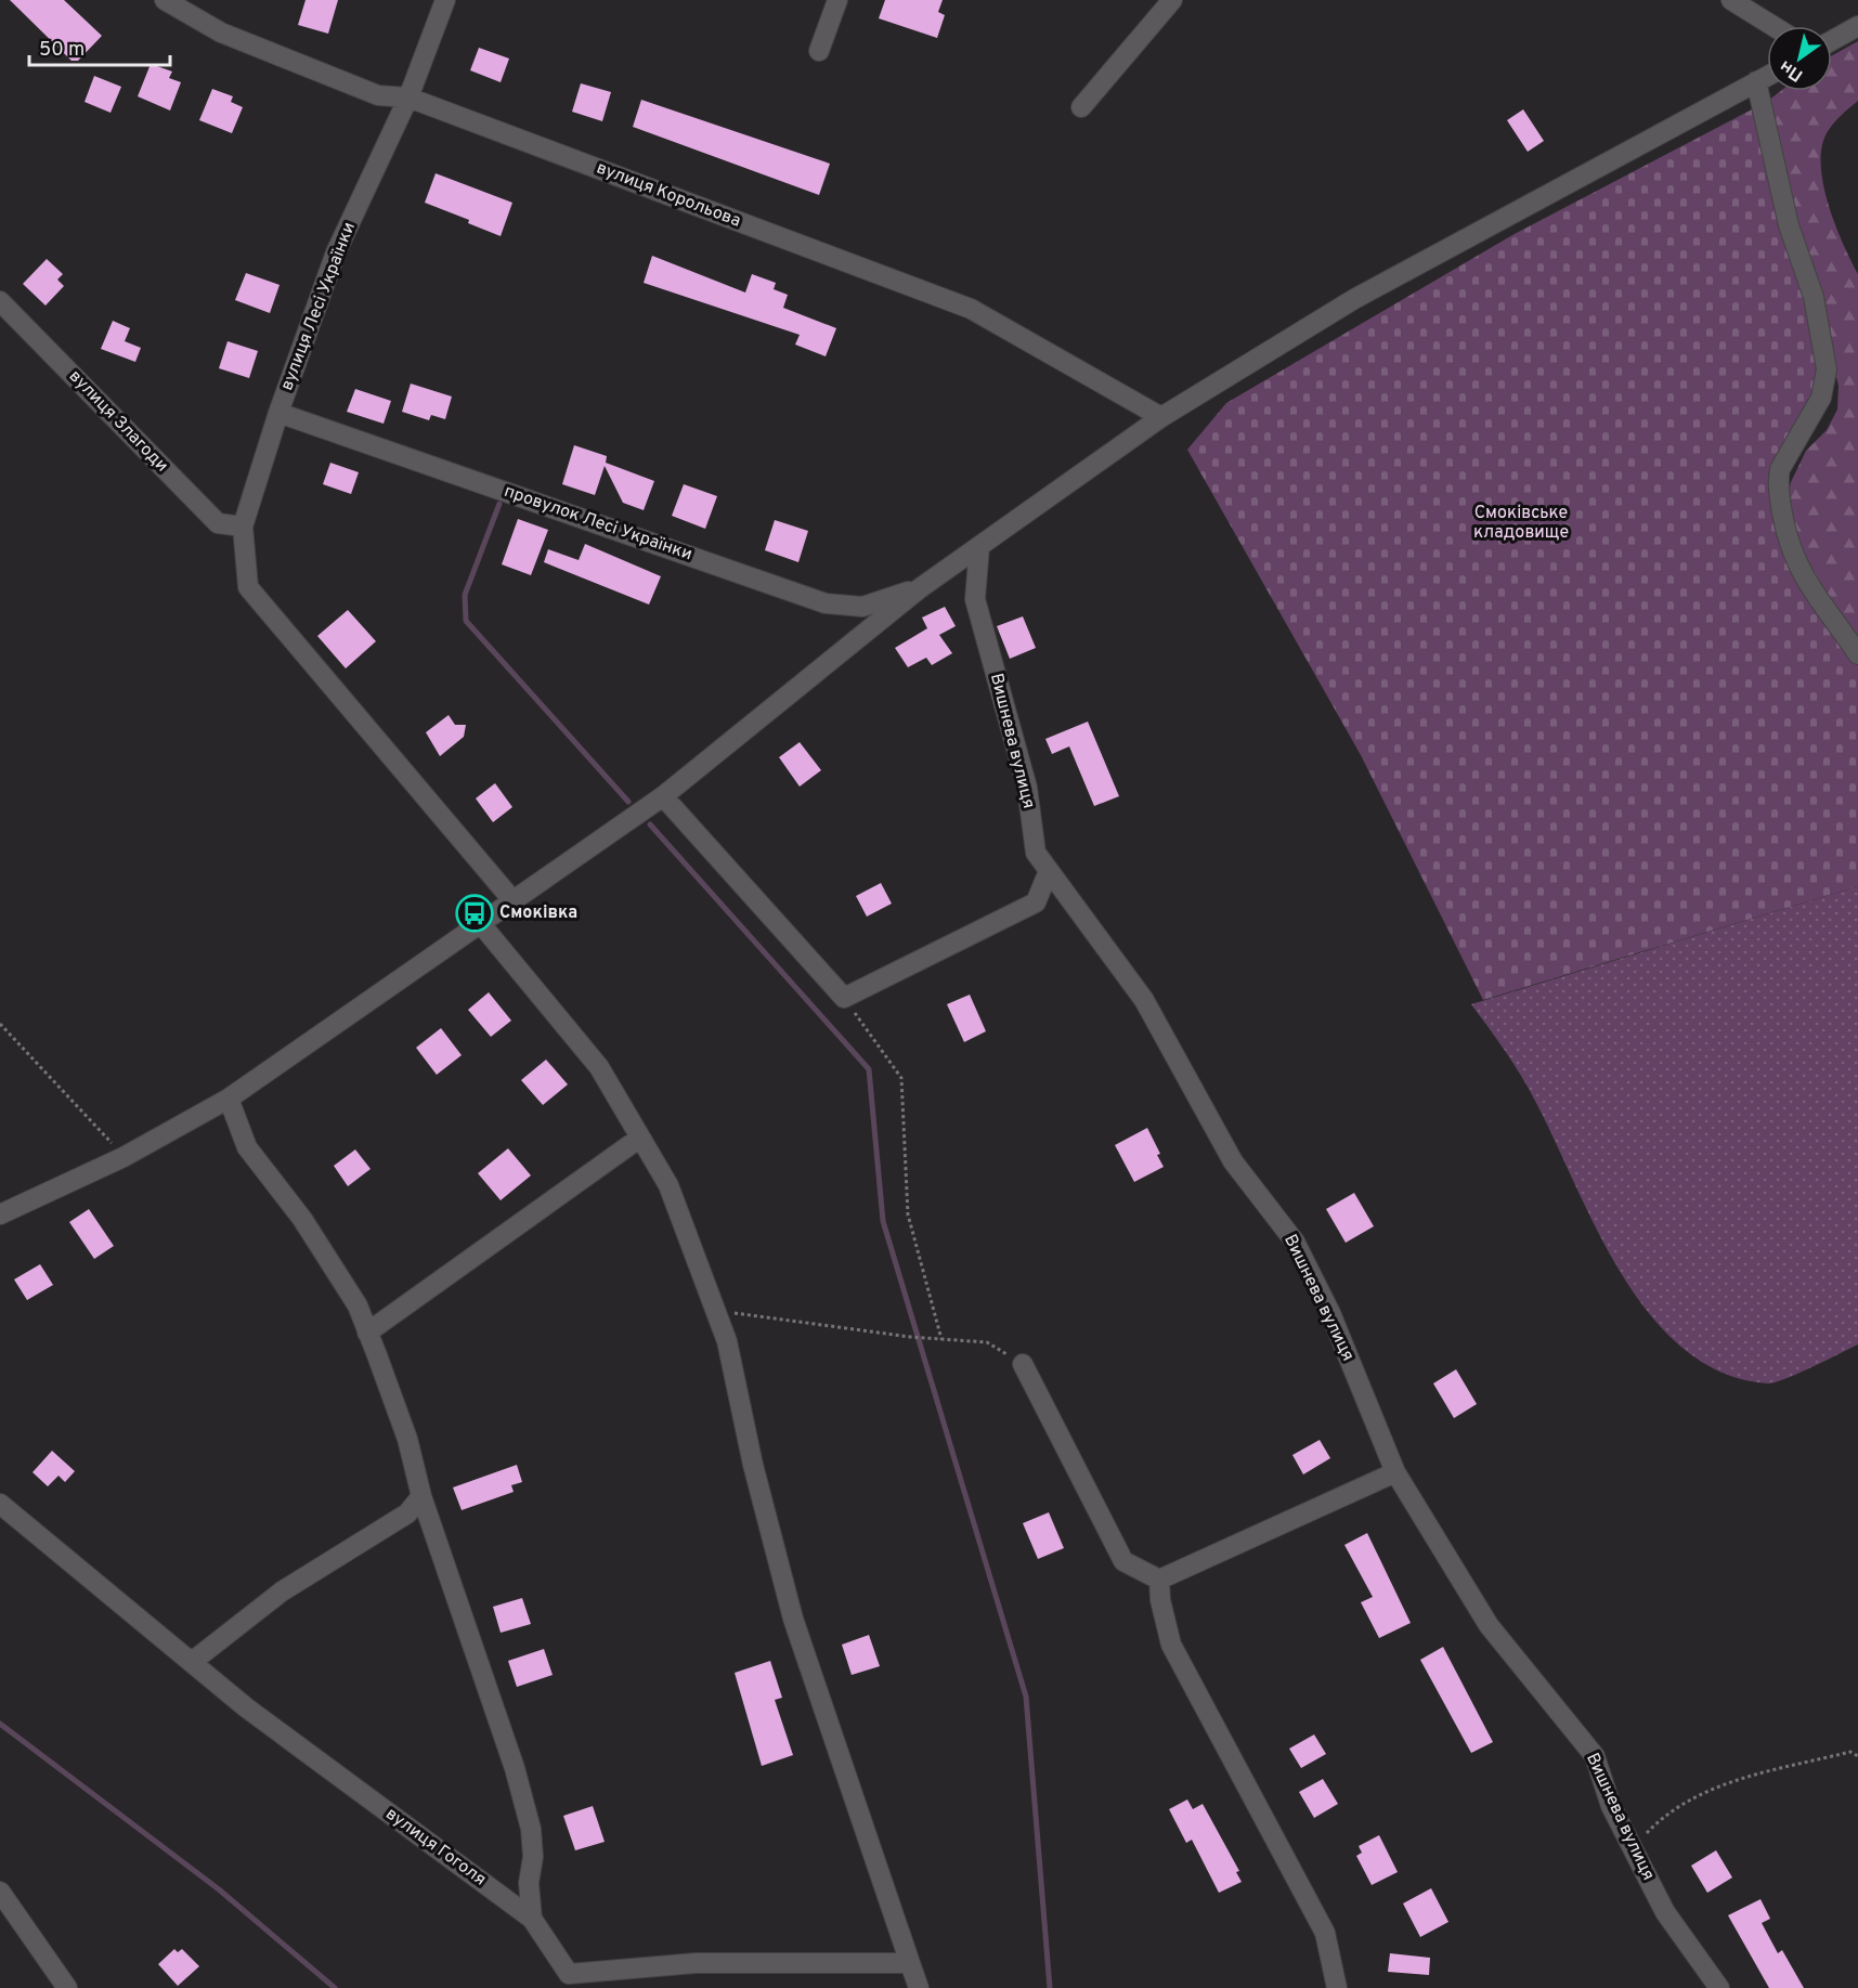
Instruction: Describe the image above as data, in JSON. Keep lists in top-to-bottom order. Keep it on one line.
{"streets":{"street":["вулиця Корольова","вулиця Лесі Українки","вулиця Злагоди","провулок Лесі Українки","Вишнева вулиця","вулиця Гоголя"]},"crossings":[["вулиця Корольова","вулиця Лесі Українки"],["вулиця Лесі Українки","вулиця Злагоди"],["вулиця Лесі Українки","провулок Лесі Українки"]],"parks":["Смоківське кладовище"],"places":{"bus stop":["Смоківка"]},"scale_bar":"50 m","north":"bottom left"}
